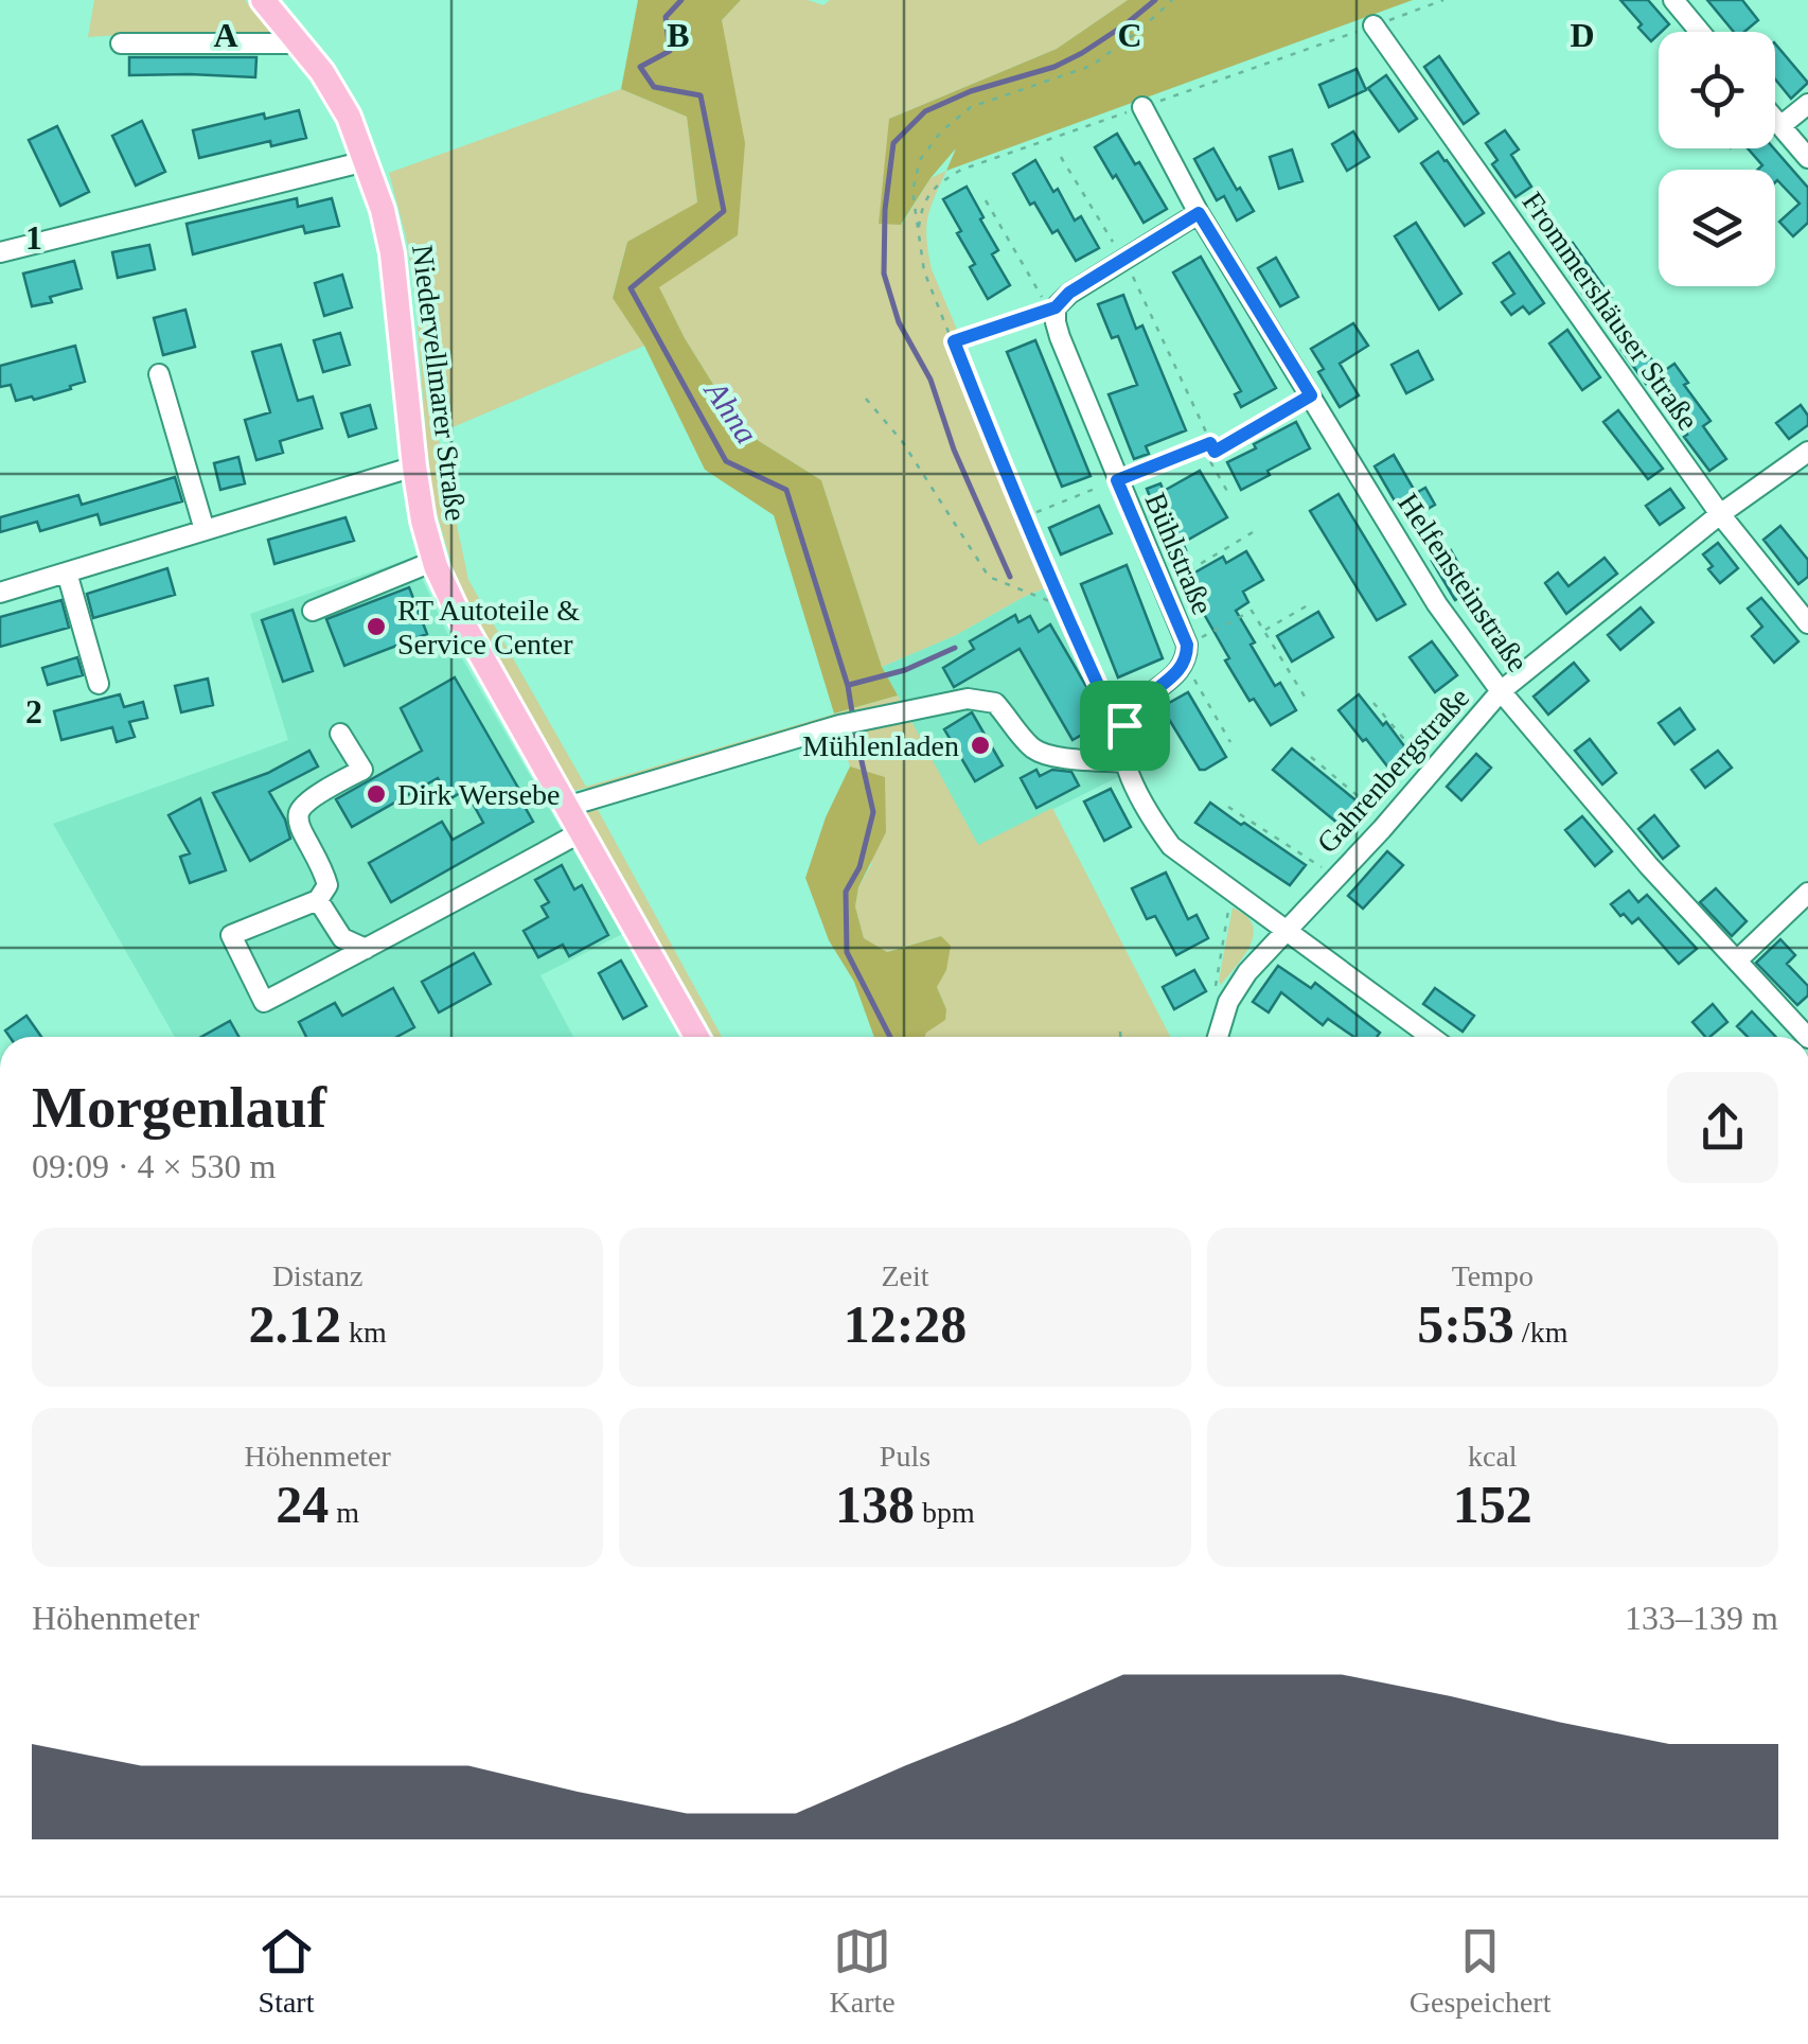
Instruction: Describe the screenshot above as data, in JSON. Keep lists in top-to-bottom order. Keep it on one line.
{"streets":{"main road":["Niedervellmarer Straße"],"street":["Frommershäuser Straße","Bühlstraße","Helfensteinstraße","Gahrenbergstraße"]},"crossings":[["Frommershäuser Straße","Gahrenbergstraße"],["Helfensteinstraße","Gahrenbergstraße"]],"water":["Ahna"],"places":["RT Autoteile & Service Center","Mühlenladen","Dirk Wersebe"],"page":{"heading":["Morgenlauf","09:09 · 4 × 530 m"],"stats":[["Distanz","2.12 km"],["Zeit","12:28"],["Tempo","5:53 /km"],["Höhenmeter","24 m"],["Puls","138 bpm"],["kcal","152"]],"chart":["Höhenmeter","133–139 m"],"tabs":["Start","Karte","Gespeichert"]},"grid":{"columns":["A","B","C","D"],"rows":["1","2"]}}
